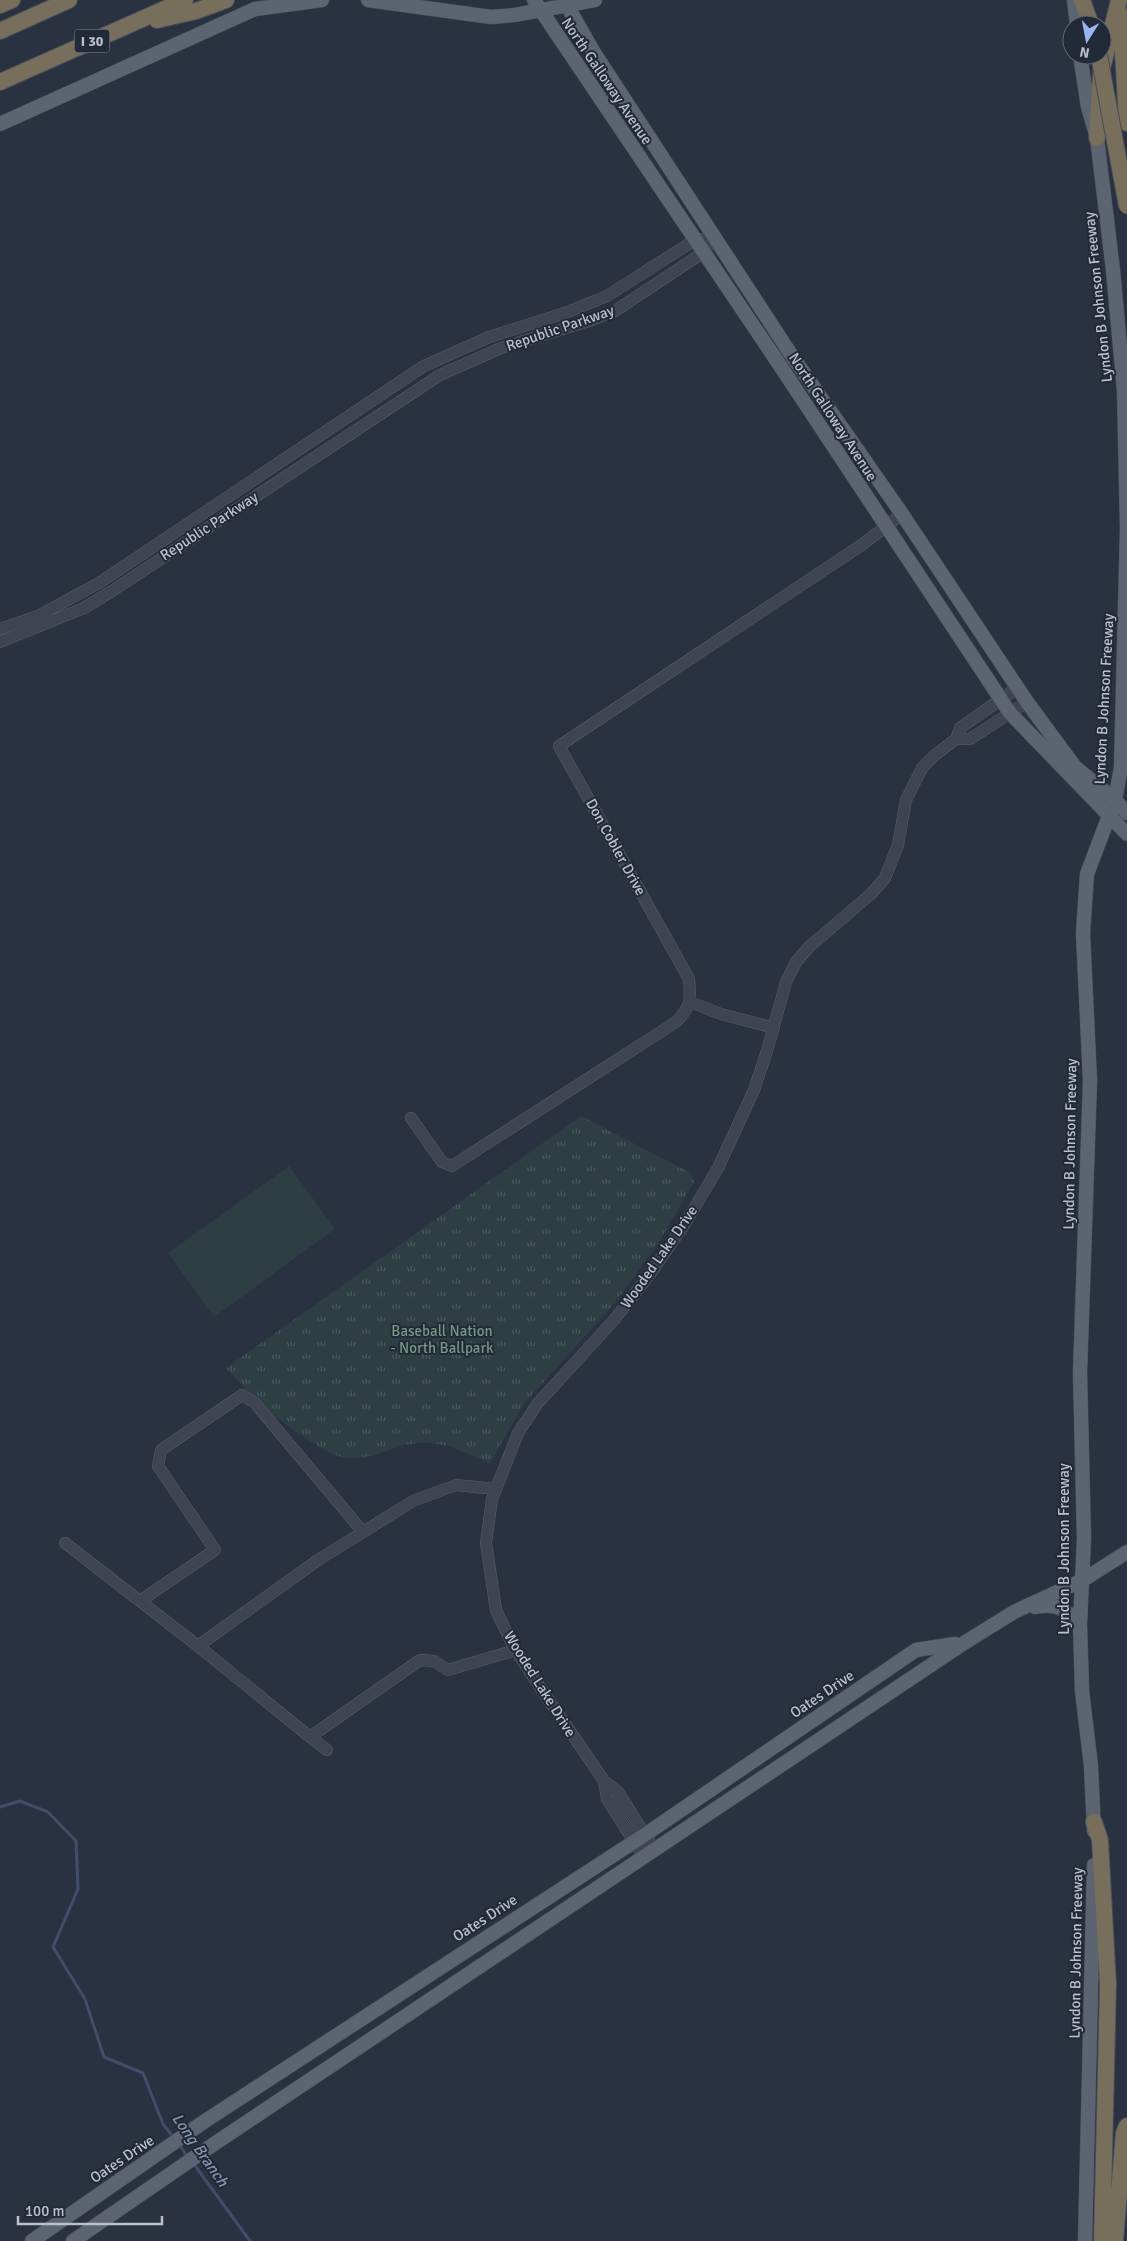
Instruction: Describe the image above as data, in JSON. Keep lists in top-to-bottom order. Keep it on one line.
{"streets":{"highway":["I 30"],"main road":["North Galloway Avenue","Lyndon B Johnson Freeway","Oates Drive"],"street":["Republic Parkway","Don Cobler Drive","Wooded Lake Drive"]},"crossings":[["North Galloway Avenue","Lyndon B Johnson Freeway"],["North Galloway Avenue","Republic Parkway"],["North Galloway Avenue","Don Cobler Drive"],["North Galloway Avenue","Wooded Lake Drive"],["Lyndon B Johnson Freeway","Oates Drive"],["Wooded Lake Drive","Oates Drive"]],"water":["Long Branch"],"parks":["Baseball Nation - North Ballpark"],"scale_bar":"100 m","north":"bottom"}
